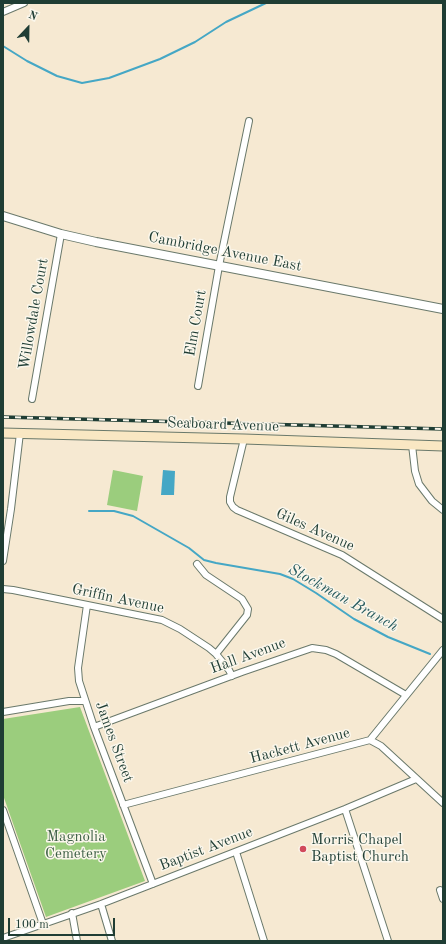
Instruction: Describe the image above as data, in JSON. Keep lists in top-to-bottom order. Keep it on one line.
{"streets":{"main road":["Seaboard Avenue"],"street":["Cambridge Avenue East","Willowdale Court","Elm Court","Giles Avenue","Griffin Avenue","Hall Avenue","James Street","Hackett Avenue","Baptist Avenue"]},"crossings":[["Cambridge Avenue East","Willowdale Court"],["Cambridge Avenue East","Elm Court"],["Seaboard Avenue","Giles Avenue"],["Griffin Avenue","Hall Avenue"],["Griffin Avenue","James Street"],["Hall Avenue","James Street"],["Hall Avenue","Hackett Avenue"],["James Street","Hackett Avenue"],["James Street","Baptist Avenue"]],"water":["Stockman Branch"],"parks":["Magnolia Cemetery"],"places":["Morris Chapel Baptist Church"],"scale_bar":"100 m","north":"top"}
